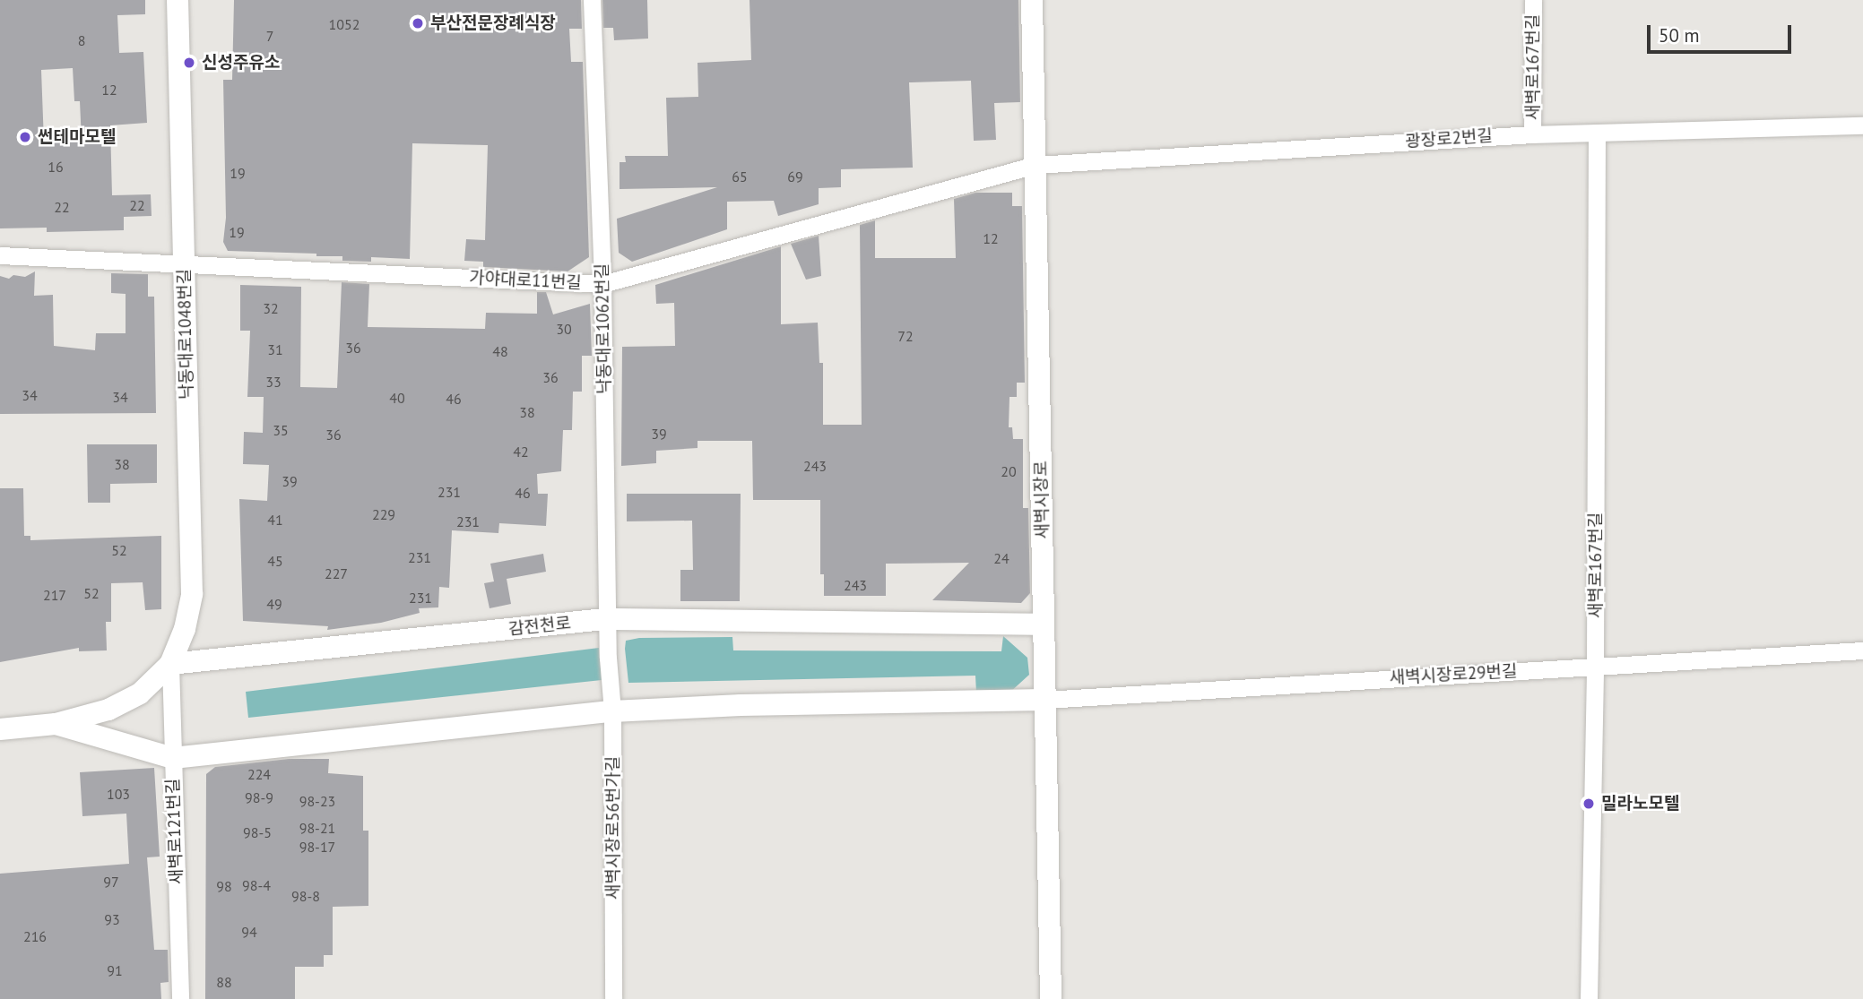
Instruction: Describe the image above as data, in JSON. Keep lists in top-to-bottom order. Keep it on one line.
{"streets":{"street":["새벽로167번길","광장로2번길","가야대로11번길","낙동대로1062번길","낙동대로1048번길","새벽시장로","감전천로","새벽시장로29번길","새벽시장로56번가길","새벽로121번길"]},"crossings":[["새벽로167번길","광장로2번길"],["새벽로167번길","새벽시장로29번길"],["광장로2번길","가야대로11번길"],["광장로2번길","새벽시장로"],["가야대로11번길","낙동대로1062번길"],["가야대로11번길","낙동대로1048번길"],["가야대로11번길","새벽시장로"],["낙동대로1062번길","감전천로"],["낙동대로1062번길","새벽시장로56번가길"],["낙동대로1048번길","감전천로"],["낙동대로1048번길","새벽로121번길"],["새벽시장로","감전천로"],["새벽시장로","새벽시장로29번길"],["감전천로","새벽로121번길"]],"places":["부산전문장례식장","신성주유소","썬테마모텔","밀라노모텔"],"house_numbers":["1052","7","8","12","16","19","65","69","22","22","19","12","32","30","72","36","31","48","36","33","34","34","40","46","38","35","39","36","42","38","243","20","39","231","46","229","41","231","52","231","24","45","227","243","52","217","231","49","224","103","98-9","98-23","98-21","98-5","98-17","97","98-4","98","98-8","93","94","216","91","88"],"scale_bar":"50 m"}
